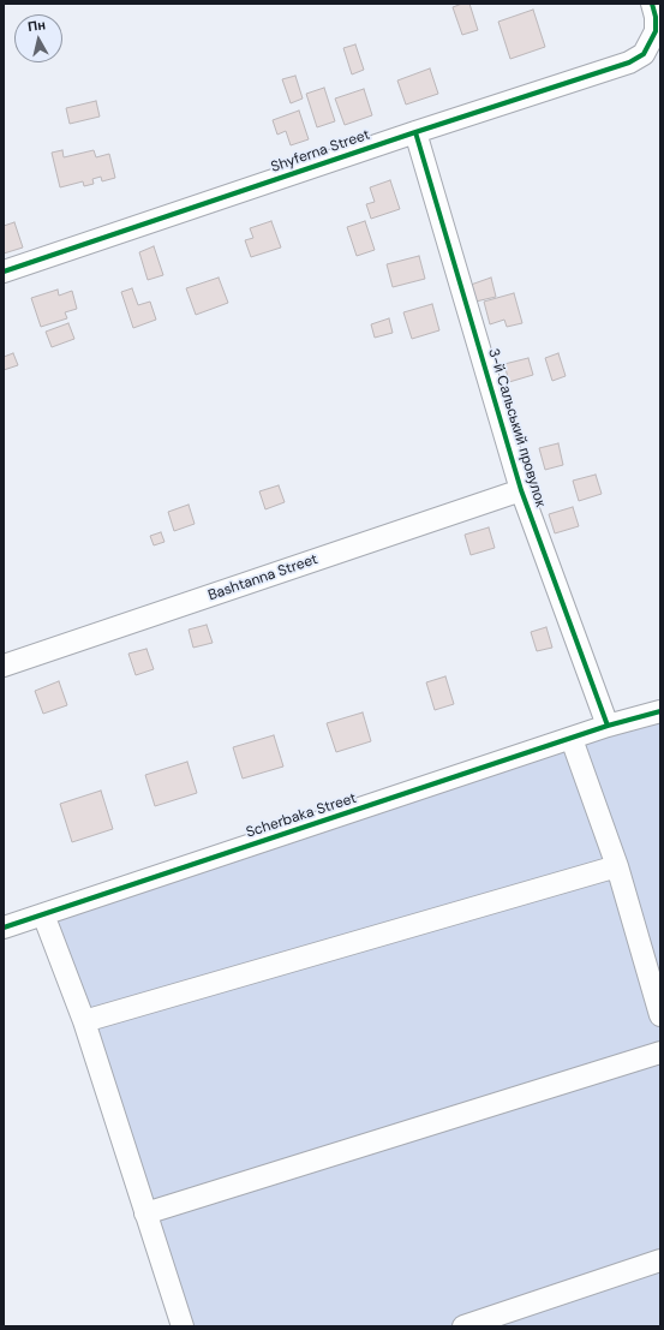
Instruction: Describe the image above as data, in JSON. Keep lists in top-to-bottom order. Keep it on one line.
{"streets":{"street":["Shyferna Street","3-й Сальський провулок","Bashtanna Street","Scherbaka Street"]},"crossings":[["Shyferna Street","3-й Сальський провулок"],["3-й Сальський провулок","Bashtanna Street"],["3-й Сальський провулок","Scherbaka Street"]],"north":"top"}
